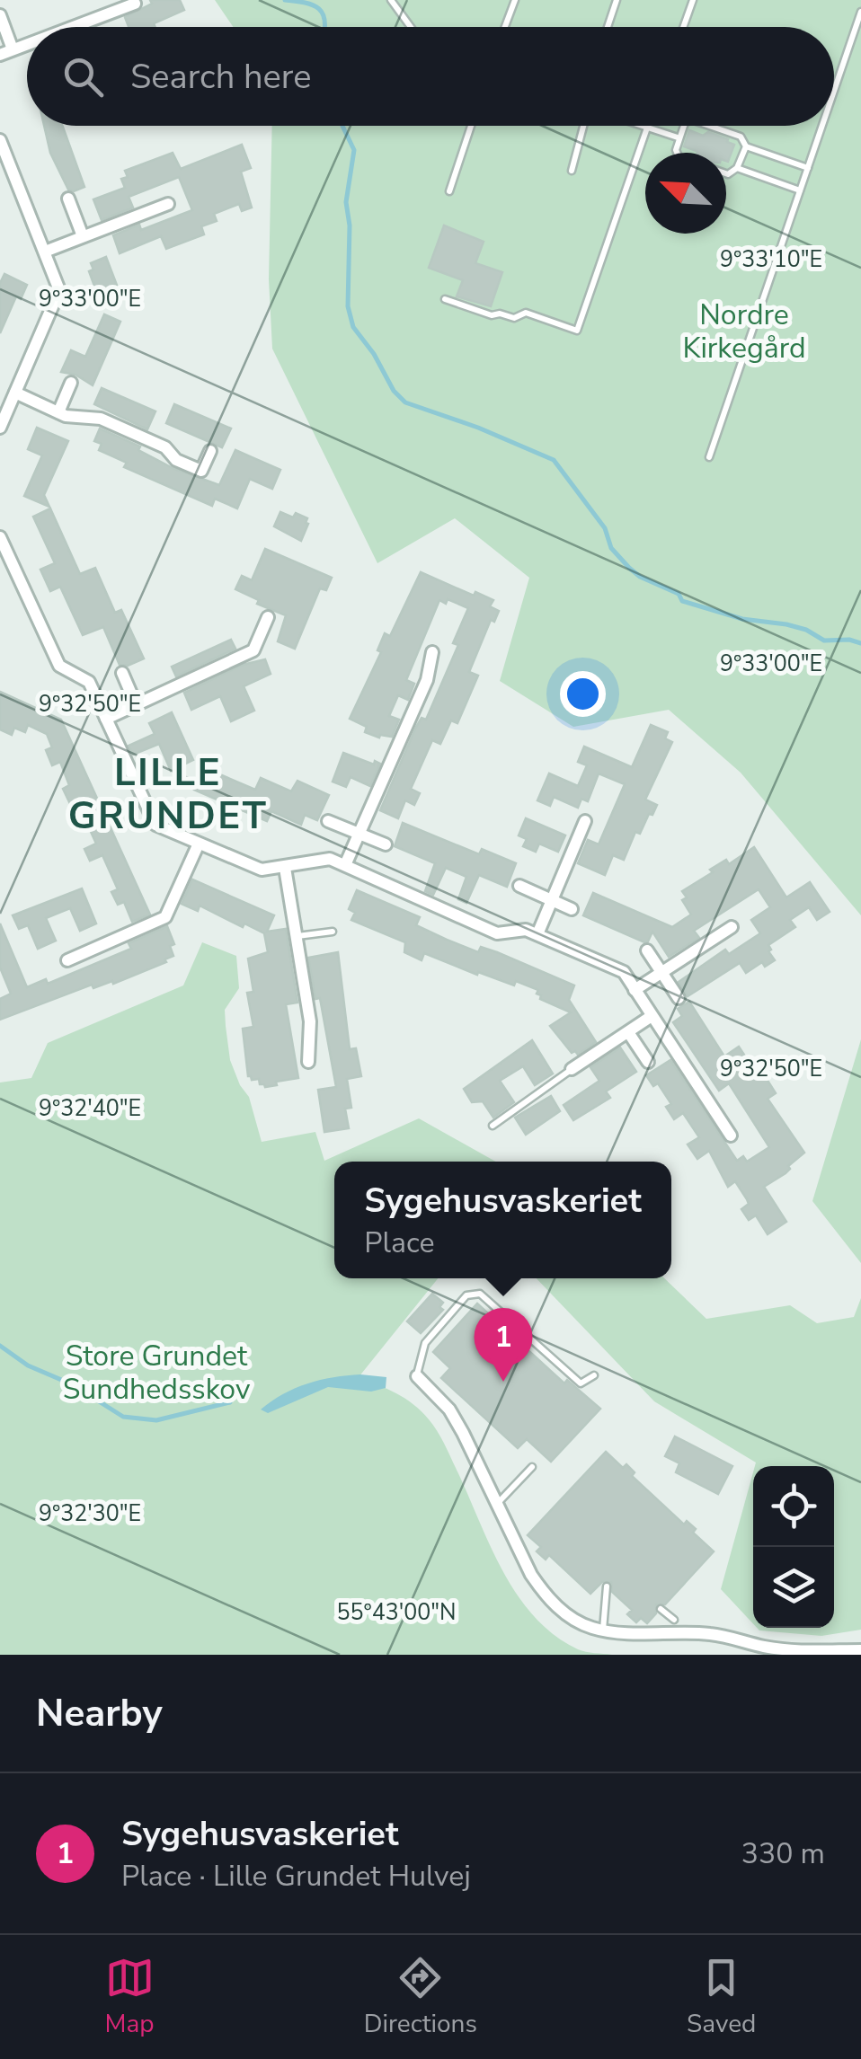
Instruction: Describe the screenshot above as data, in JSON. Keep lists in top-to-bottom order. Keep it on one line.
{"districts":["LILLE GRUNDET"],"parks":["Nordre Kirkegård","Store Grundet Sundhedsskov"],"north":"top left","page":{"search":"Search here","popup":["Sygehusvaskeriet","Place"],"pins":"1","heading":"Nearby","list":[{"mark":"1","name":"Sygehusvaskeriet","note":"Place · Lille Grundet Hulvej","value":"330 m"}],"nav":["Map","Directions","Saved"]},"coordinates":["9°33'10\"E","9°33'00\"E","9°32'50\"E","9°32'40\"E","9°32'30\"E","55°43'00\"N"]}
